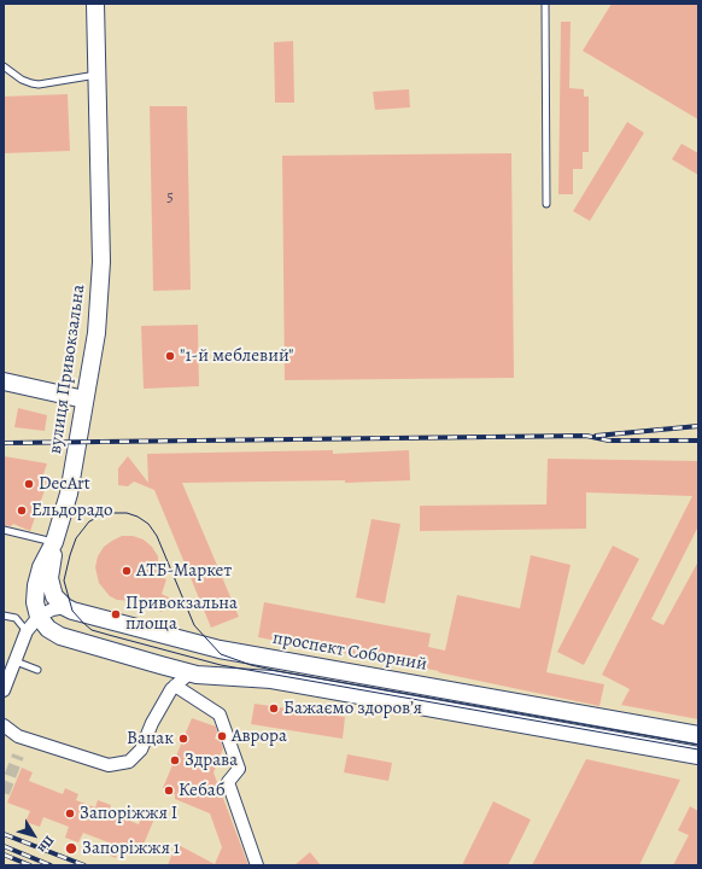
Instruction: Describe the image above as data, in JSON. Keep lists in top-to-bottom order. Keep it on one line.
{"streets":{"main road":["вулиця Привокзальна","проспект Соборний"]},"places":["\"1-й меблевий\"","DecArt","Ельдорадо","АТБ-Маркет","Привокзальна площа","Бажаємо здоровʼя","Аврора","Вацак","Здрава","Кебаб","Запорiжжя I","Запоріжжя 1"],"house_numbers":["5"],"north":"bottom right"}
